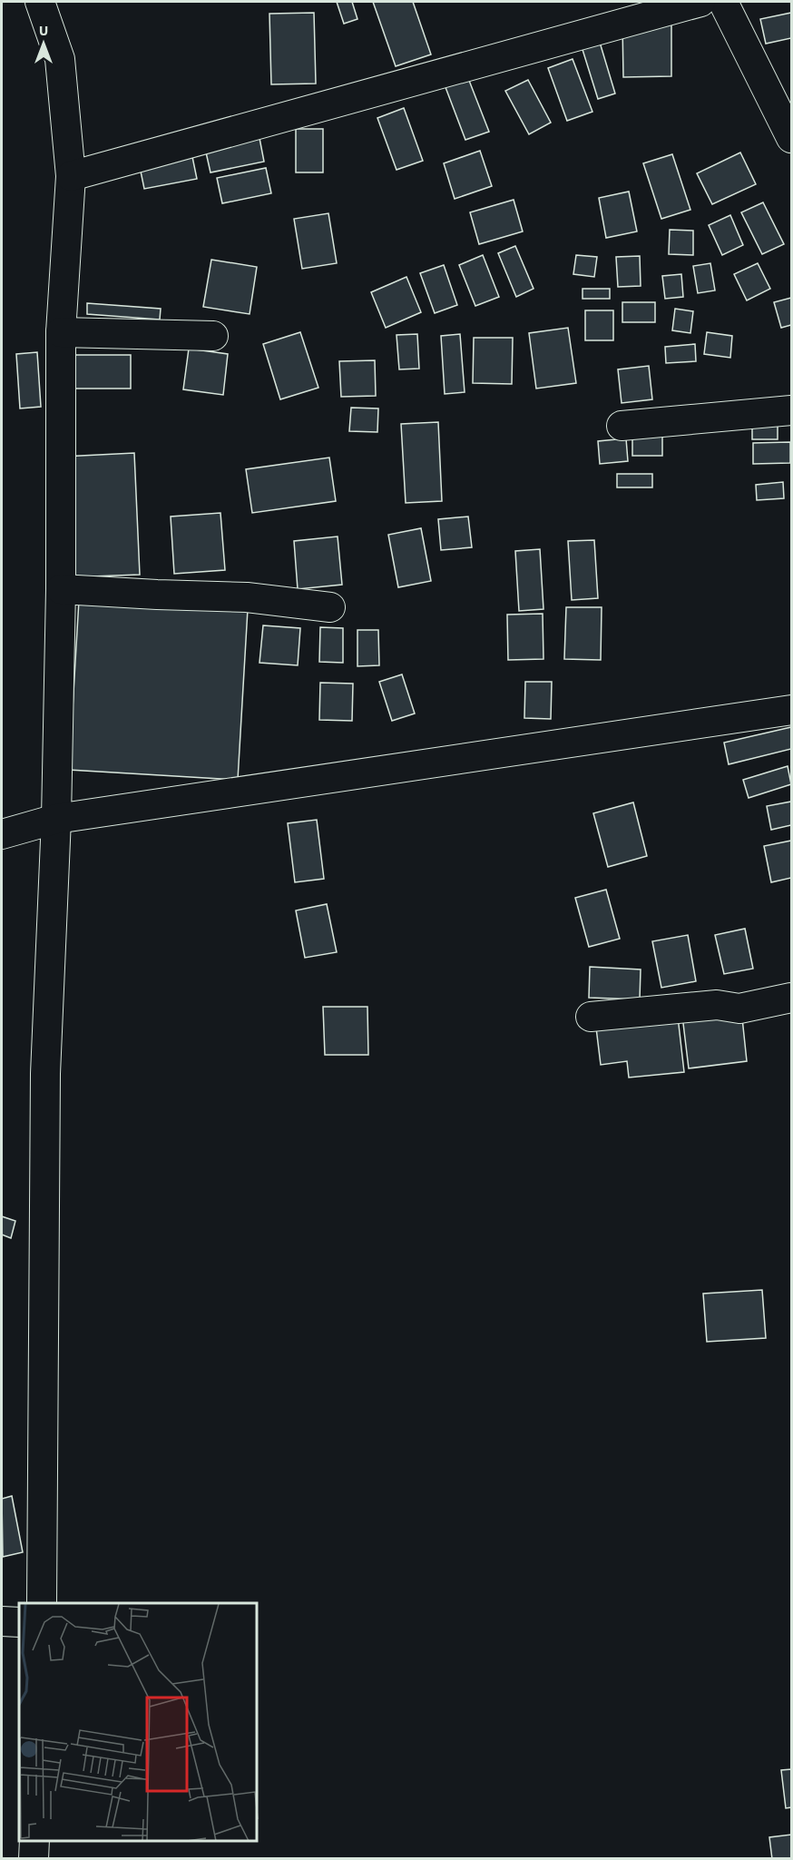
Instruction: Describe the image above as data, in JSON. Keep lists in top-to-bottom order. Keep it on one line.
{"north":"top"}
